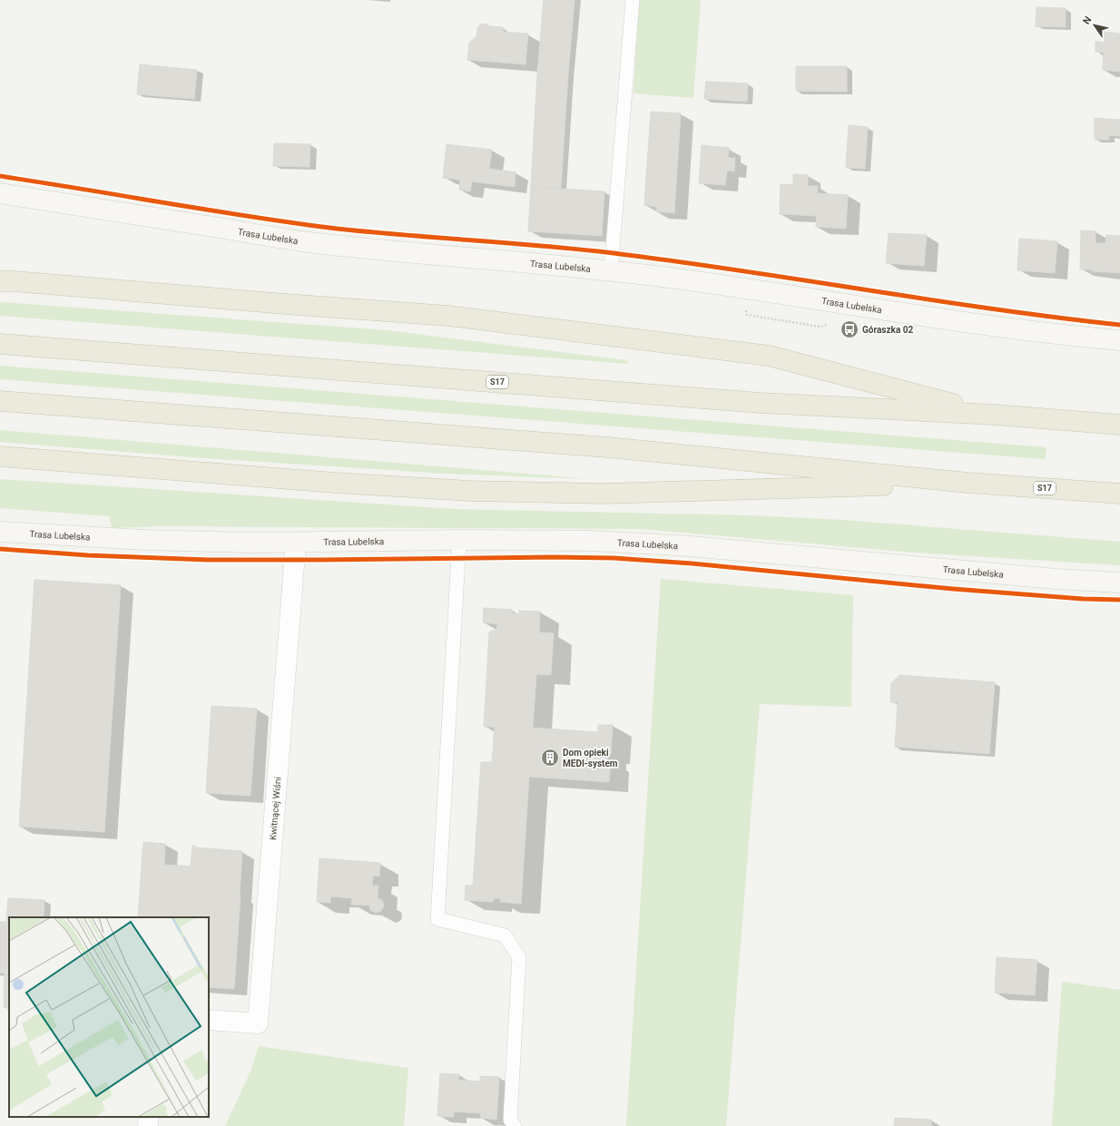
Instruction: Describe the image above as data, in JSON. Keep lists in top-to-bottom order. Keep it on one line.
{"streets":{"highway":["S17"],"street":["Trasa Lubelska","Kwitnącej Wiśni"]},"crossings":[["Trasa Lubelska","Kwitnącej Wiśni"]],"places":{"bus stop":["Góraszka 02"],"building":["Dom opieki MEDI-system"]},"north":"top left"}
